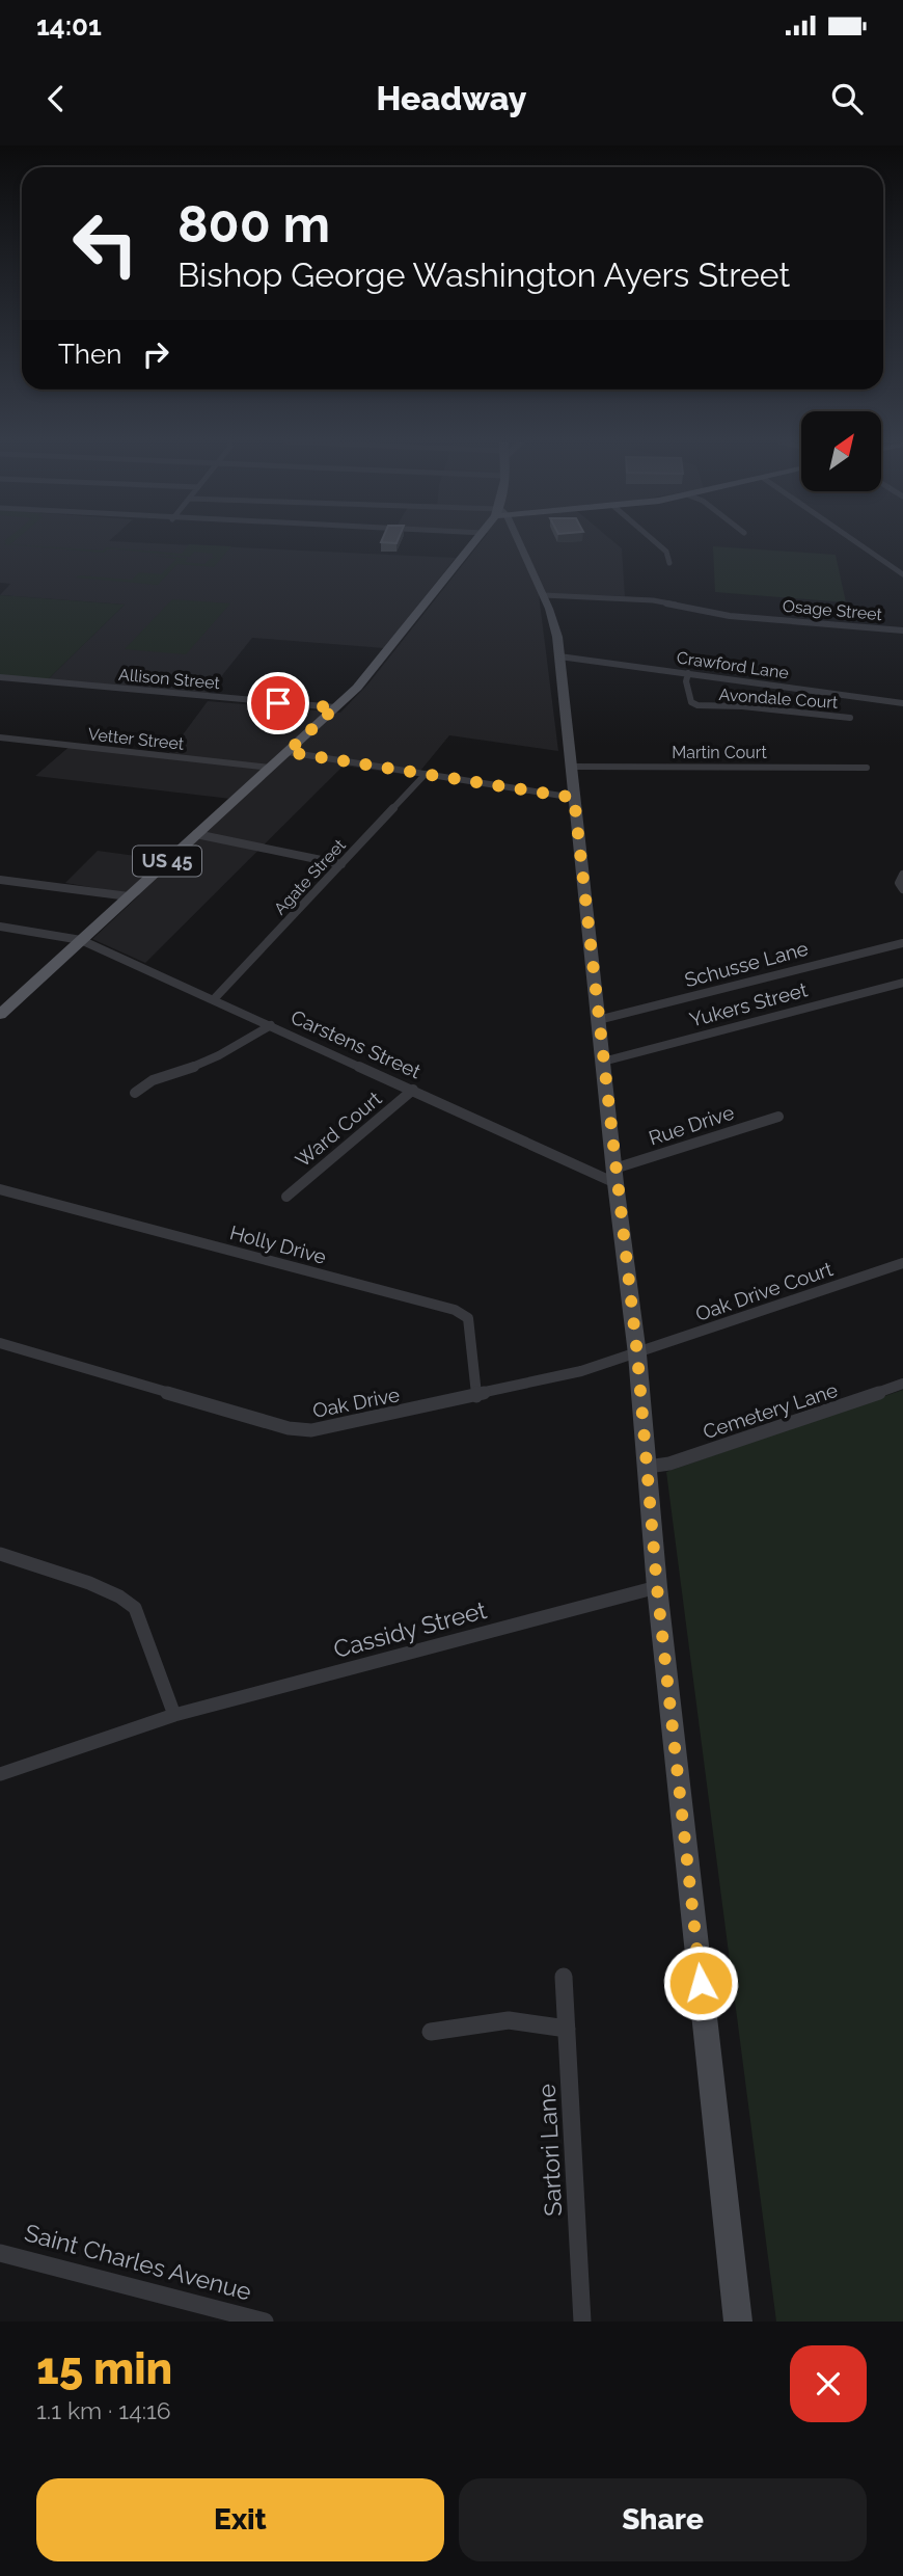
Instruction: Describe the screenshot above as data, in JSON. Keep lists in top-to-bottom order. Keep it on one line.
{"streets":{"main road":["US 45"],"street":["Osage Street","Crawford Lane","Allison Street","Avondale Court","Vetter Street","Martin Court","Agate Street","Schusse Lane","Yukers Street","Carstens Street","Rue Drive","Ward Court","Holly Drive","Oak Drive Court","Oak Drive","Cemetery Lane","Cassidy Street","Sartori Lane","Saint Charles Avenue"]},"crossings":[["Crawford Lane","Avondale Court"],["Allison Street","US 45"],["Vetter Street","US 45"],["US 45","Carstens Street"],["Agate Street","Carstens Street"],["Carstens Street","Rue Drive"],["Carstens Street","Ward Court"],["Holly Drive","Oak Drive"],["Oak Drive Court","Oak Drive"]],"north":"top right","page":{"status":"14:01","header":"Headway","turn":["800 m","Bishop George Washington Ayers Street"],"then":"Then","heading":["15 min","1.1 km · 14:16"],"buttons":["Exit","Share"]}}
